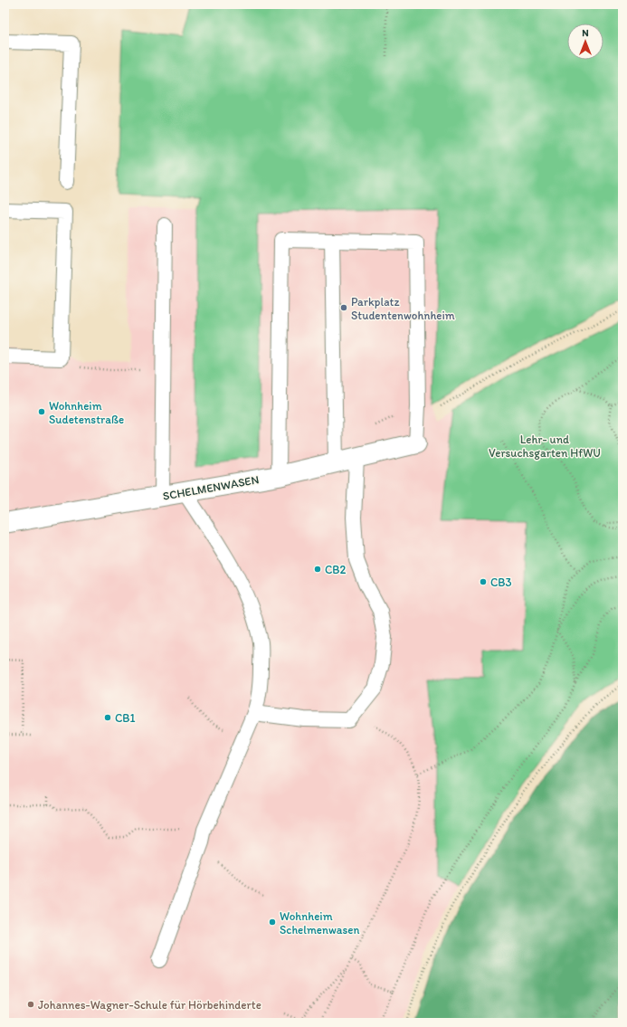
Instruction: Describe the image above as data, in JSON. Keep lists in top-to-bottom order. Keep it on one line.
{"streets":{"street":["SCHELMENWASEN"]},"parks":["Lehr- und Versuchsgarten HfWU"],"places":["Parkplatz Studentenwohnheim","Wohnheim Sudetenstraße","CB2","CB3","CB1","Wohnheim Schelmenwasen","Johannes-Wagner-Schule für Hörbehinderte"],"north":"top"}
